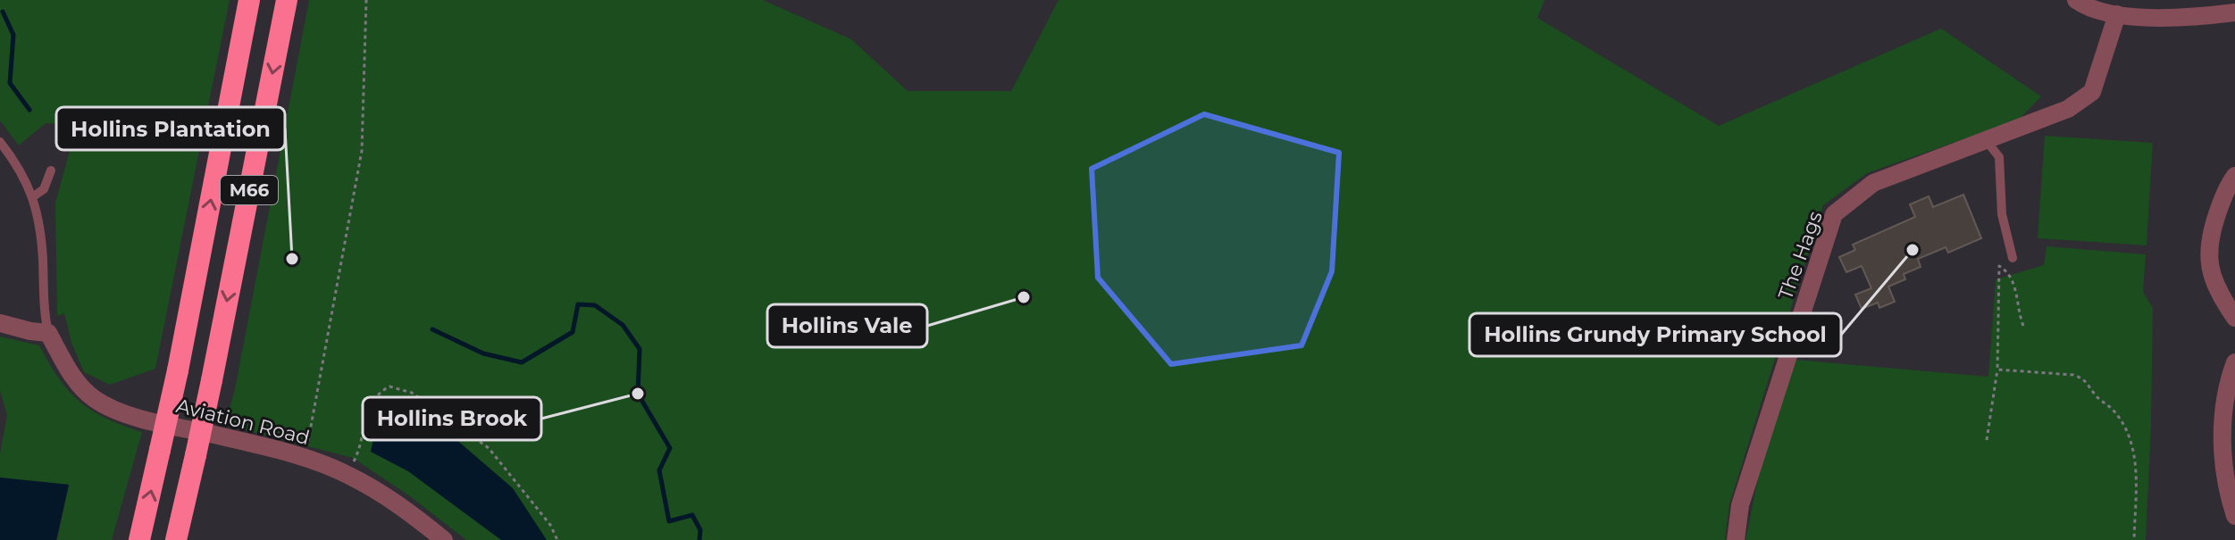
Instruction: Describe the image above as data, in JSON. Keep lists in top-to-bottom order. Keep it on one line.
{"streets":{"highway":["M66"],"street":["The Hags","Aviation Road"]},"places":["Hollins Grundy Primary School","Hollins Plantation","Hollins Vale","Hollins Brook"]}
